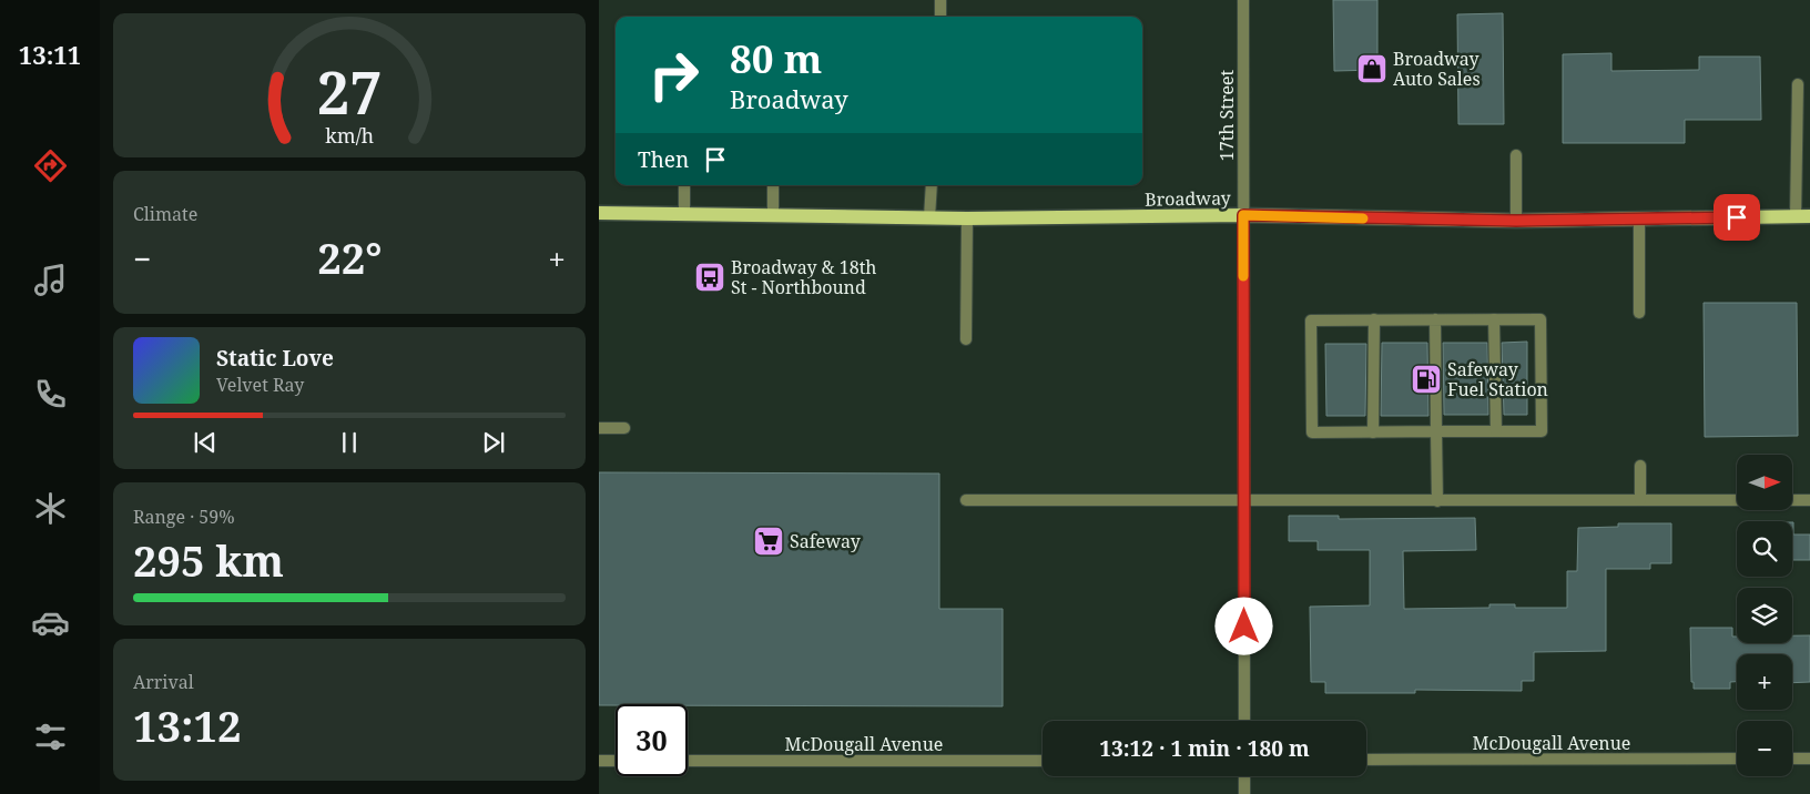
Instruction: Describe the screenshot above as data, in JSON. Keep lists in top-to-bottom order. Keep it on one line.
{"streets":{"main road":["Broadway"],"street":["17th Street","McDougall Avenue"]},"crossings":[["17th Street","Broadway"]],"places":{"shop":["Broadway Auto Sales"],"bus stop":["Broadway & 18th St - Northbound"],"fuel station":["Safeway Fuel Station"],"supermarket":["Safeway"]},"north":"right","page":{"tabs":"13:11","turn":["80 m","Broadway"],"then":"Then","tile":["Climate",["Range · 59%","295 km"],["Arrival","13:12"]],"heat":["−","22°","+"],"song":["Static Love","Velvet Ray"],"map_buttons":["+","−"],"limit":"30","trip":"13:12 · 1 min · 180 m","gauge":["27","km/h"]}}
